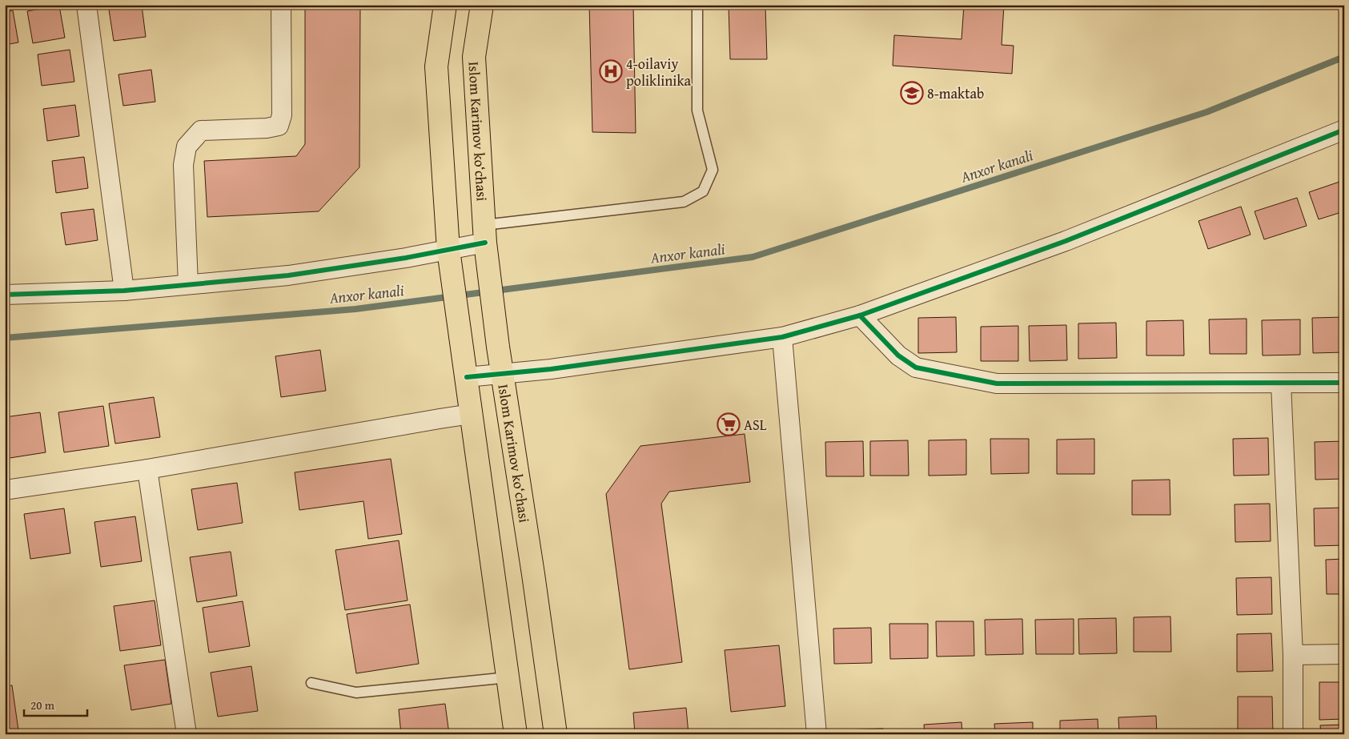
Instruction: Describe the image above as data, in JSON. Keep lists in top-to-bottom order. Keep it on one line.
{"streets":{"main road":["Islom Karimov ko‘chasi"]},"water":["Anxor kanali"],"places":{"hospital":["4-oilaviy poliklinika"],"school or university":["8-maktab"],"supermarket":["ASL"]},"scale_bar":"20 m"}
